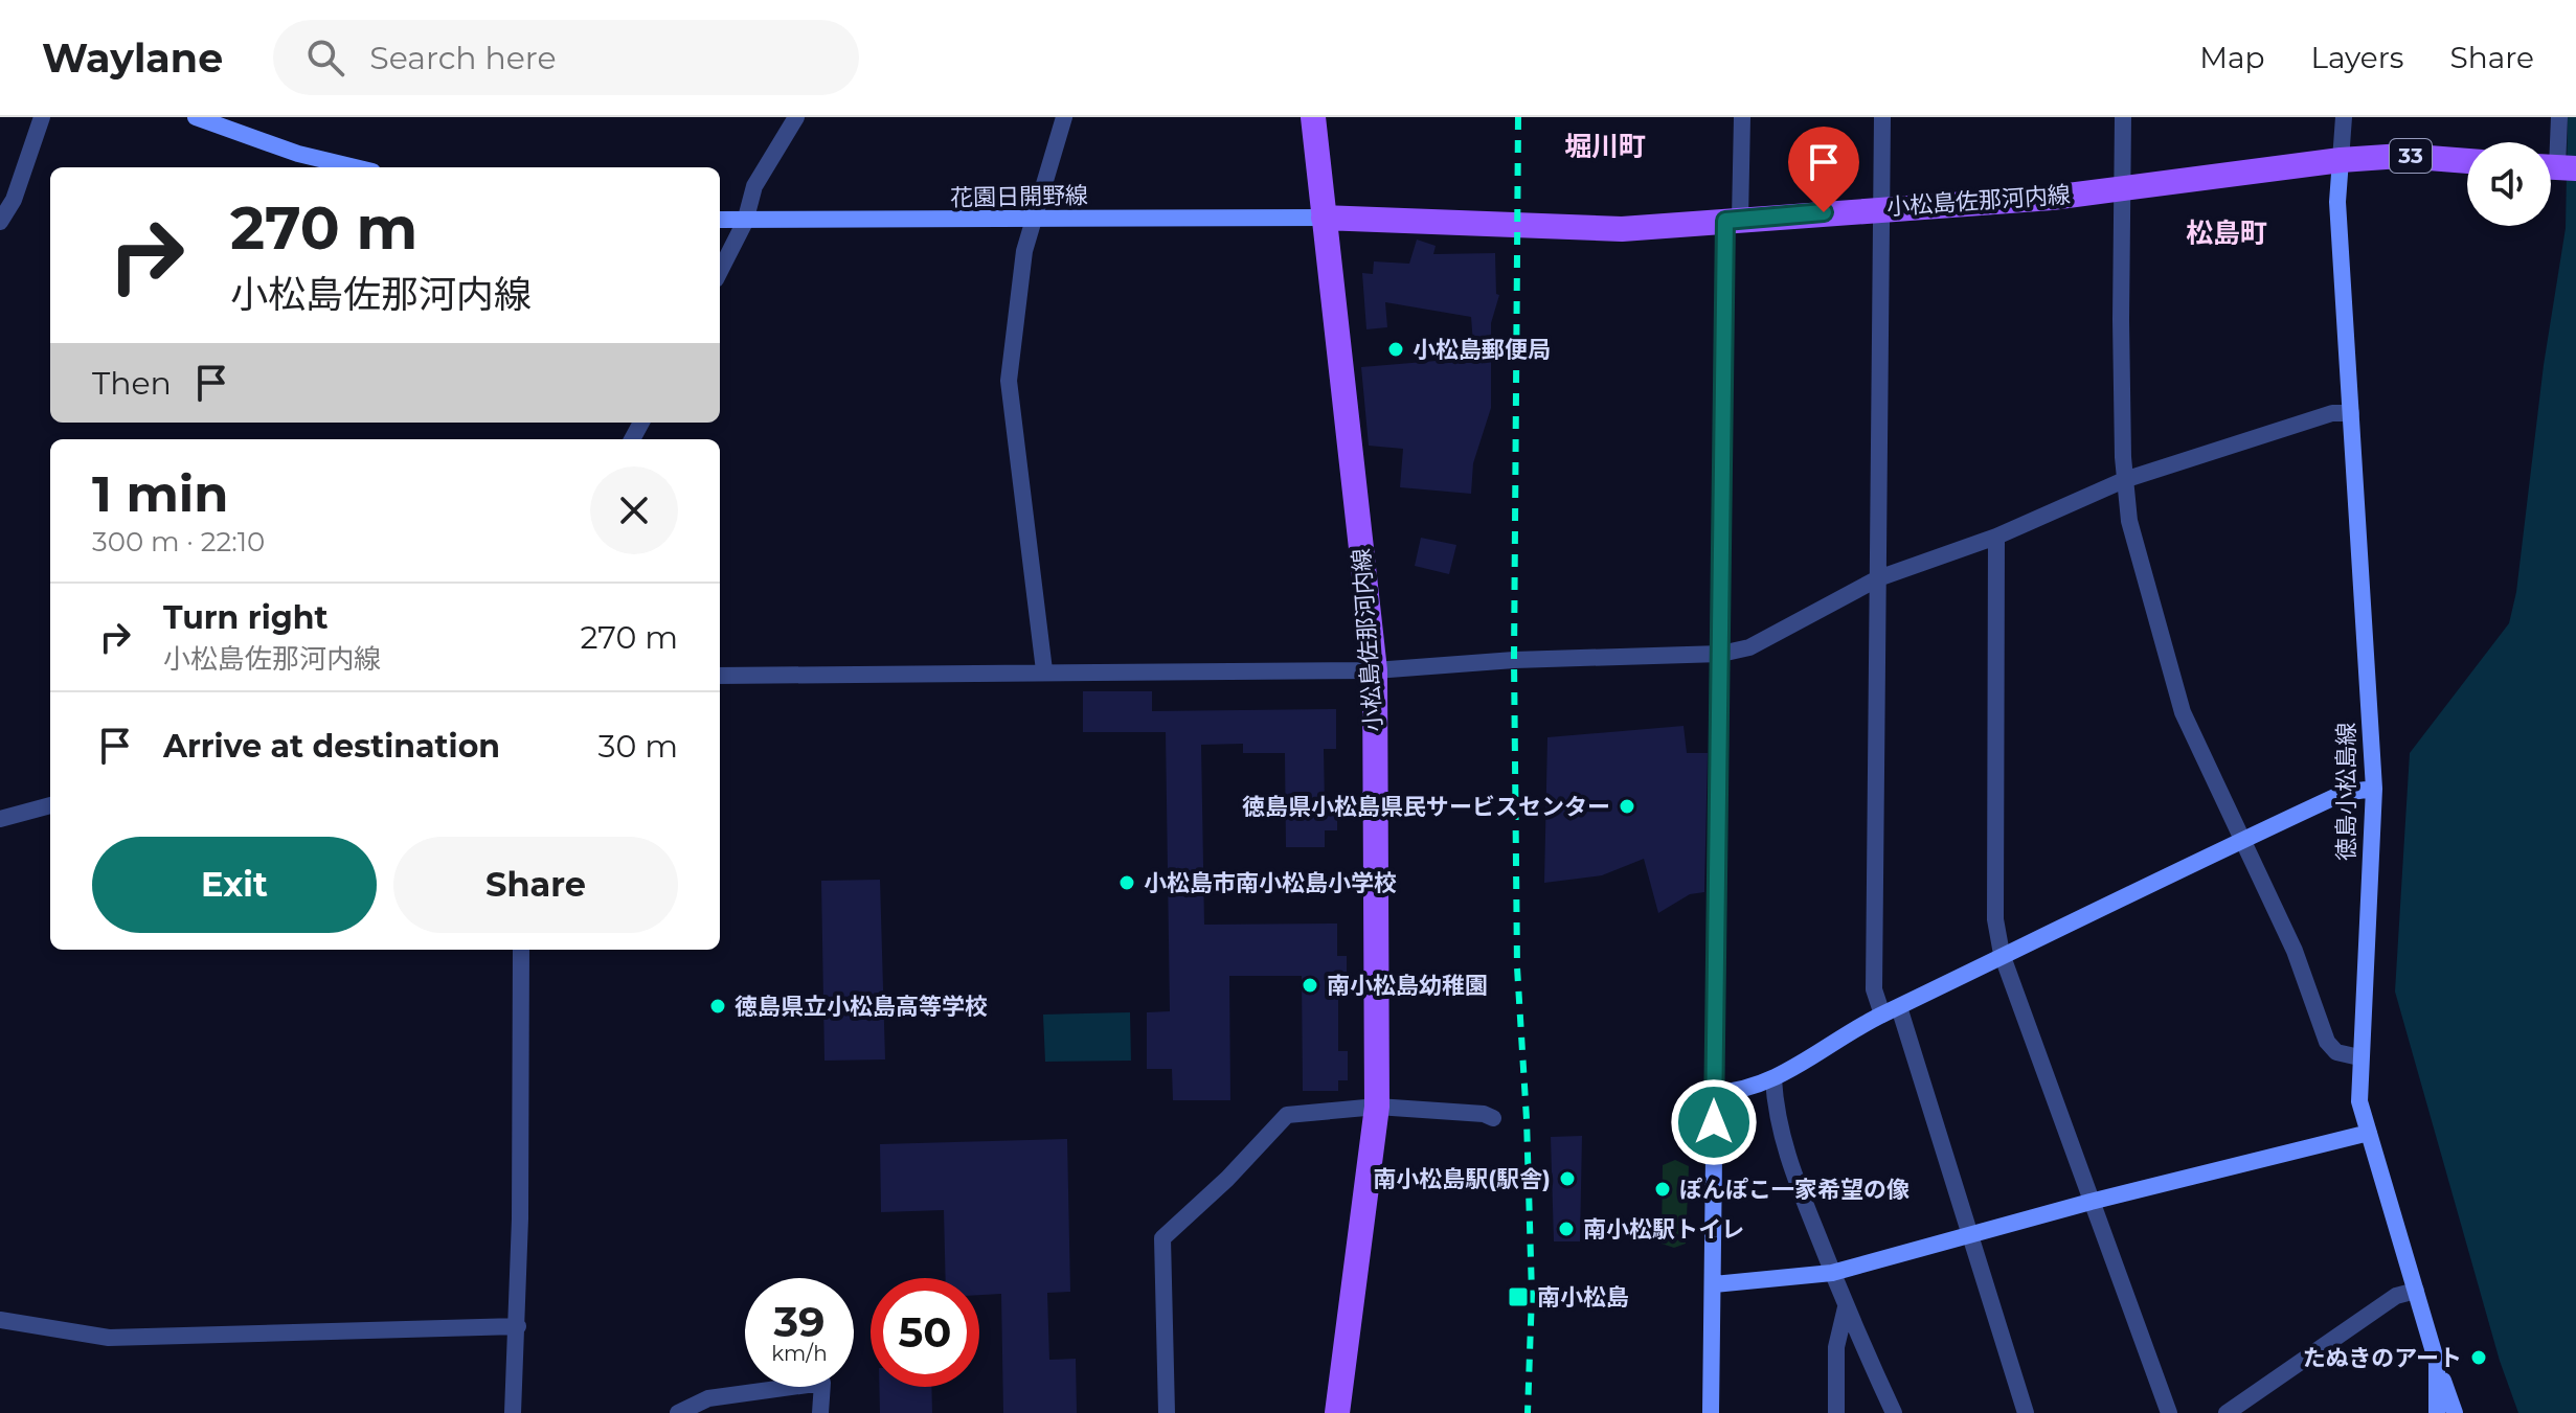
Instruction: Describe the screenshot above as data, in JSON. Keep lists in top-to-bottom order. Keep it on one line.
{"streets":{"main road":["33","花園日開野線","小松島佐那河内線","徳島小松島線"]},"crossings":[["花園日開野線","小松島佐那河内線"],["小松島佐那河内線","徳島小松島線"]],"districts":["堀川町","松島町"],"places":{"other":["小松島郵便局","徳島県小松島県民サービスセンター","小松島市南小松島小学校","南小松島幼稚園","徳島県立小松島高等学校","南小松島駅(駅舎)","ぽんぽこ一家希望の像","南小松駅トイレ","たぬきのアート"],"transit":["南小松島"]},"page":{"header":"Waylane","search":"Search here","nav":["Map","Layers","Share"],"turn":["270 m","小松島佐那河内線"],"then":"Then","heading":["1 min","300 m · 22:10"],"list":[{"name":"Turn right","note":"小松島佐那河内線","value":"270 m"},{"name":"Arrive at destination","value":"30 m"}],"buttons":["Exit","Share"],"speed":"39 km/h","limit":"50"}}
